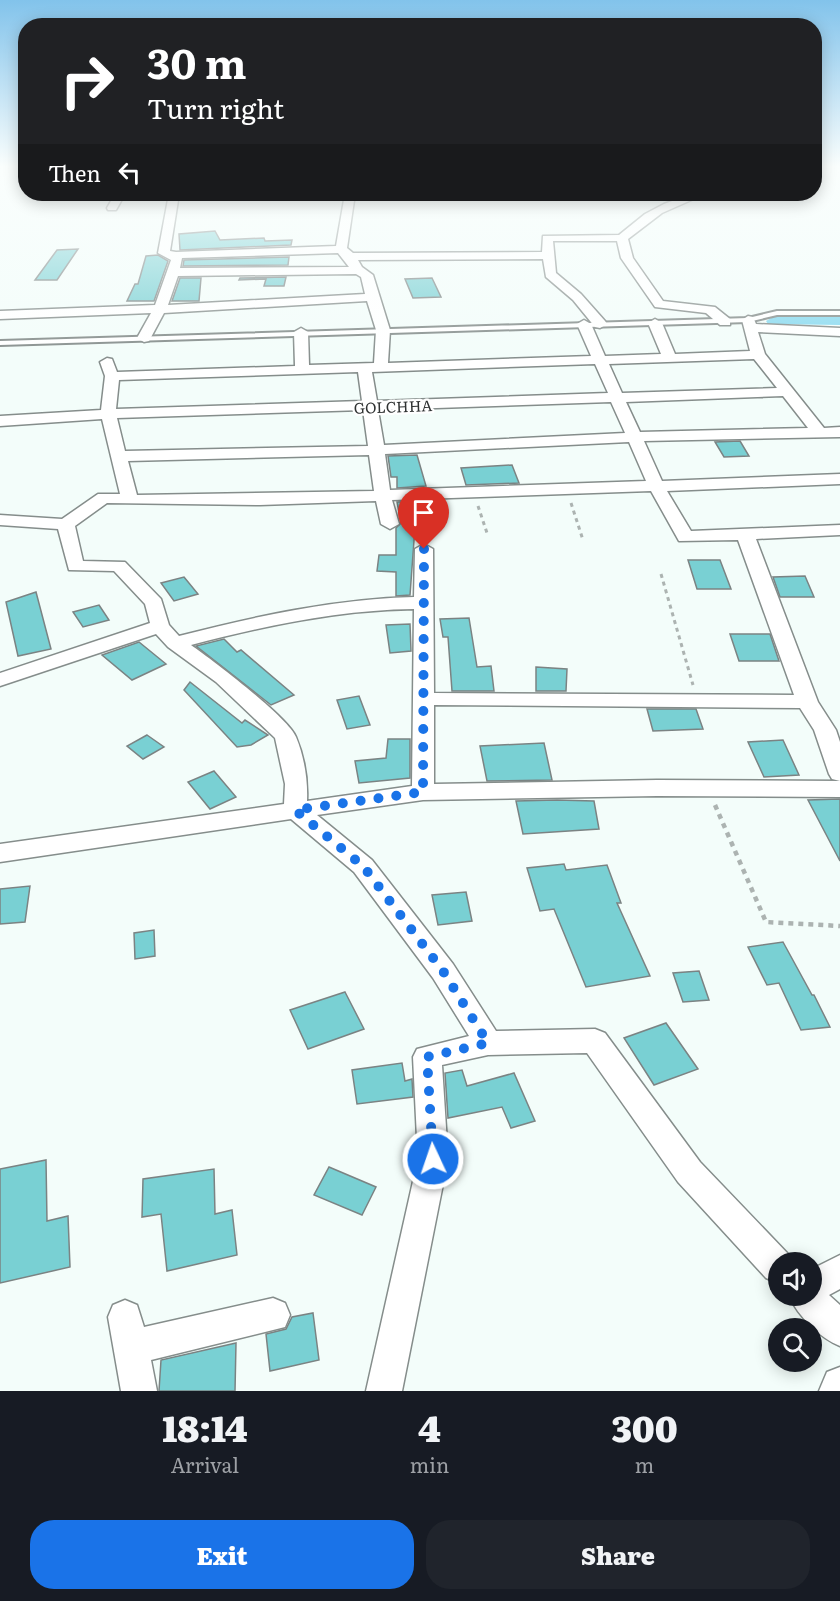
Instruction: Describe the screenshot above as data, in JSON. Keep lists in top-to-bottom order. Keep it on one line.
{"streets":{"street":["GOLCHHA"]},"page":{"turn":["30 m","Turn right"],"then":"Then","eta":["18:14","Arrival","4","min","300","m"],"buttons":["Exit","Share"]}}
